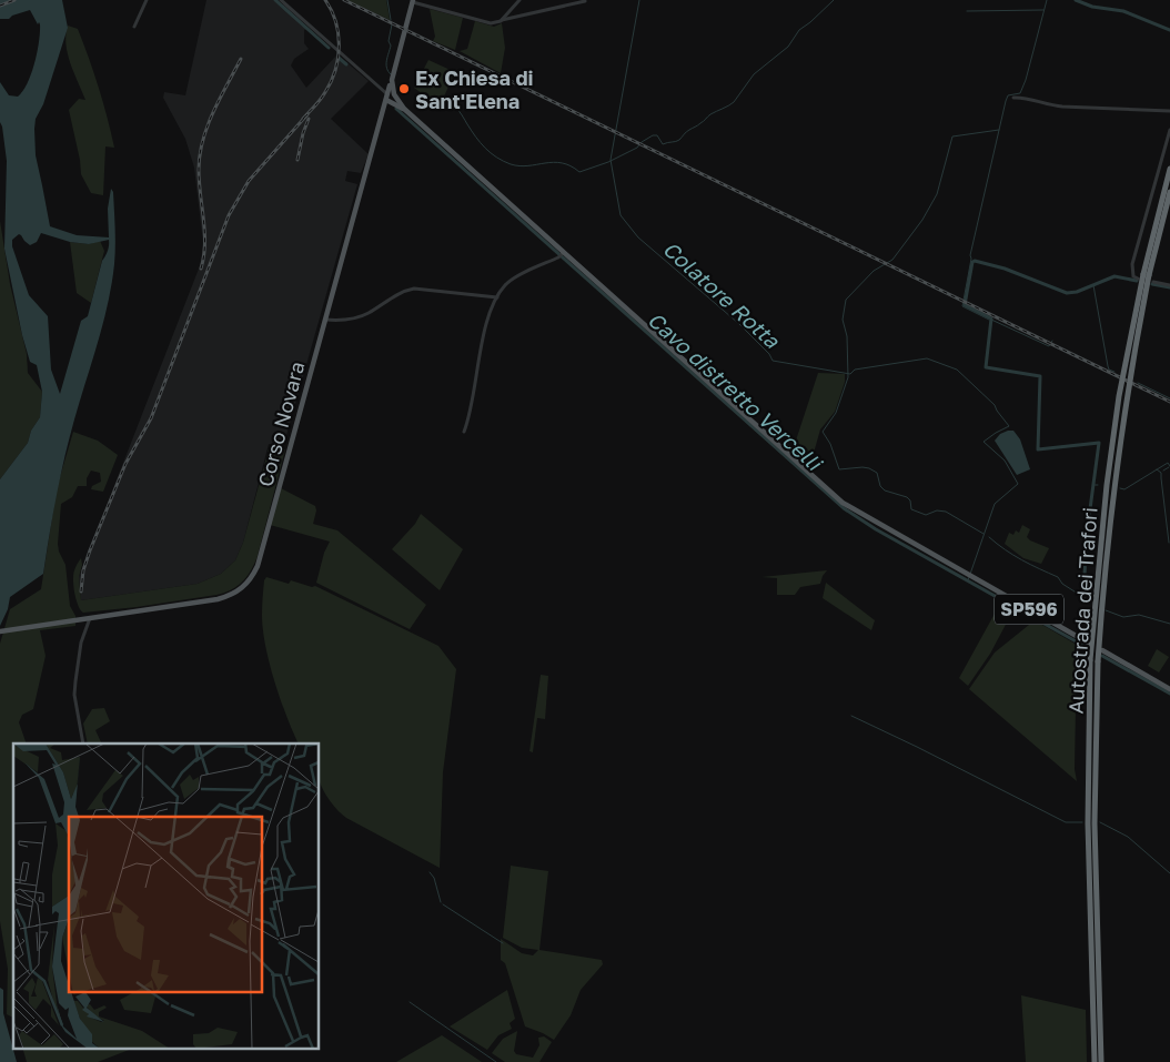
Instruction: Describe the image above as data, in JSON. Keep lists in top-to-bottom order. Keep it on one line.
{"streets":{"highway":["Autostrada dei Trafori"],"main road":["Corso Novara","SP596"]},"water":["Colatore Rotta","Cavo distretto Vercelli"],"places":["Ex Chiesa di Sant'Elena"]}
